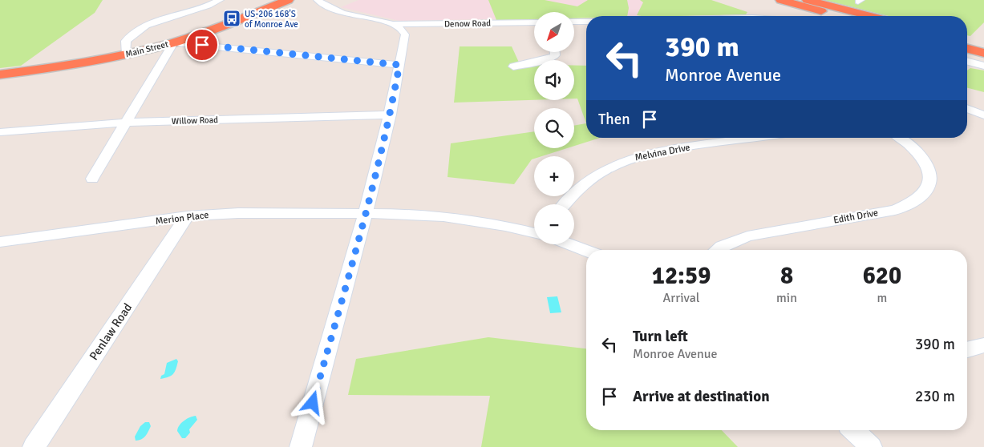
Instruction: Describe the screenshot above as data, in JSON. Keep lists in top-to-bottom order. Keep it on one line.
{"streets":{"highway":["Main Street"],"street":["Denow Road","Willow Road","Melvina Drive","Edith Drive","Merion Place","Penlaw Road"]},"crossings":[["Merion Place","Penlaw Road"]],"places":{"bus stop":["US-206 168'S of Monroe Ave"]},"north":"bottom left","page":{"map_buttons":["+","−"],"turn":["390 m","Monroe Avenue"],"then":"Then","eta":["12:59","Arrival","8","min","620","m"],"list":[{"name":"Turn left","note":"Monroe Avenue","value":"390 m"},{"name":"Arrive at destination","value":"230 m"}]}}
